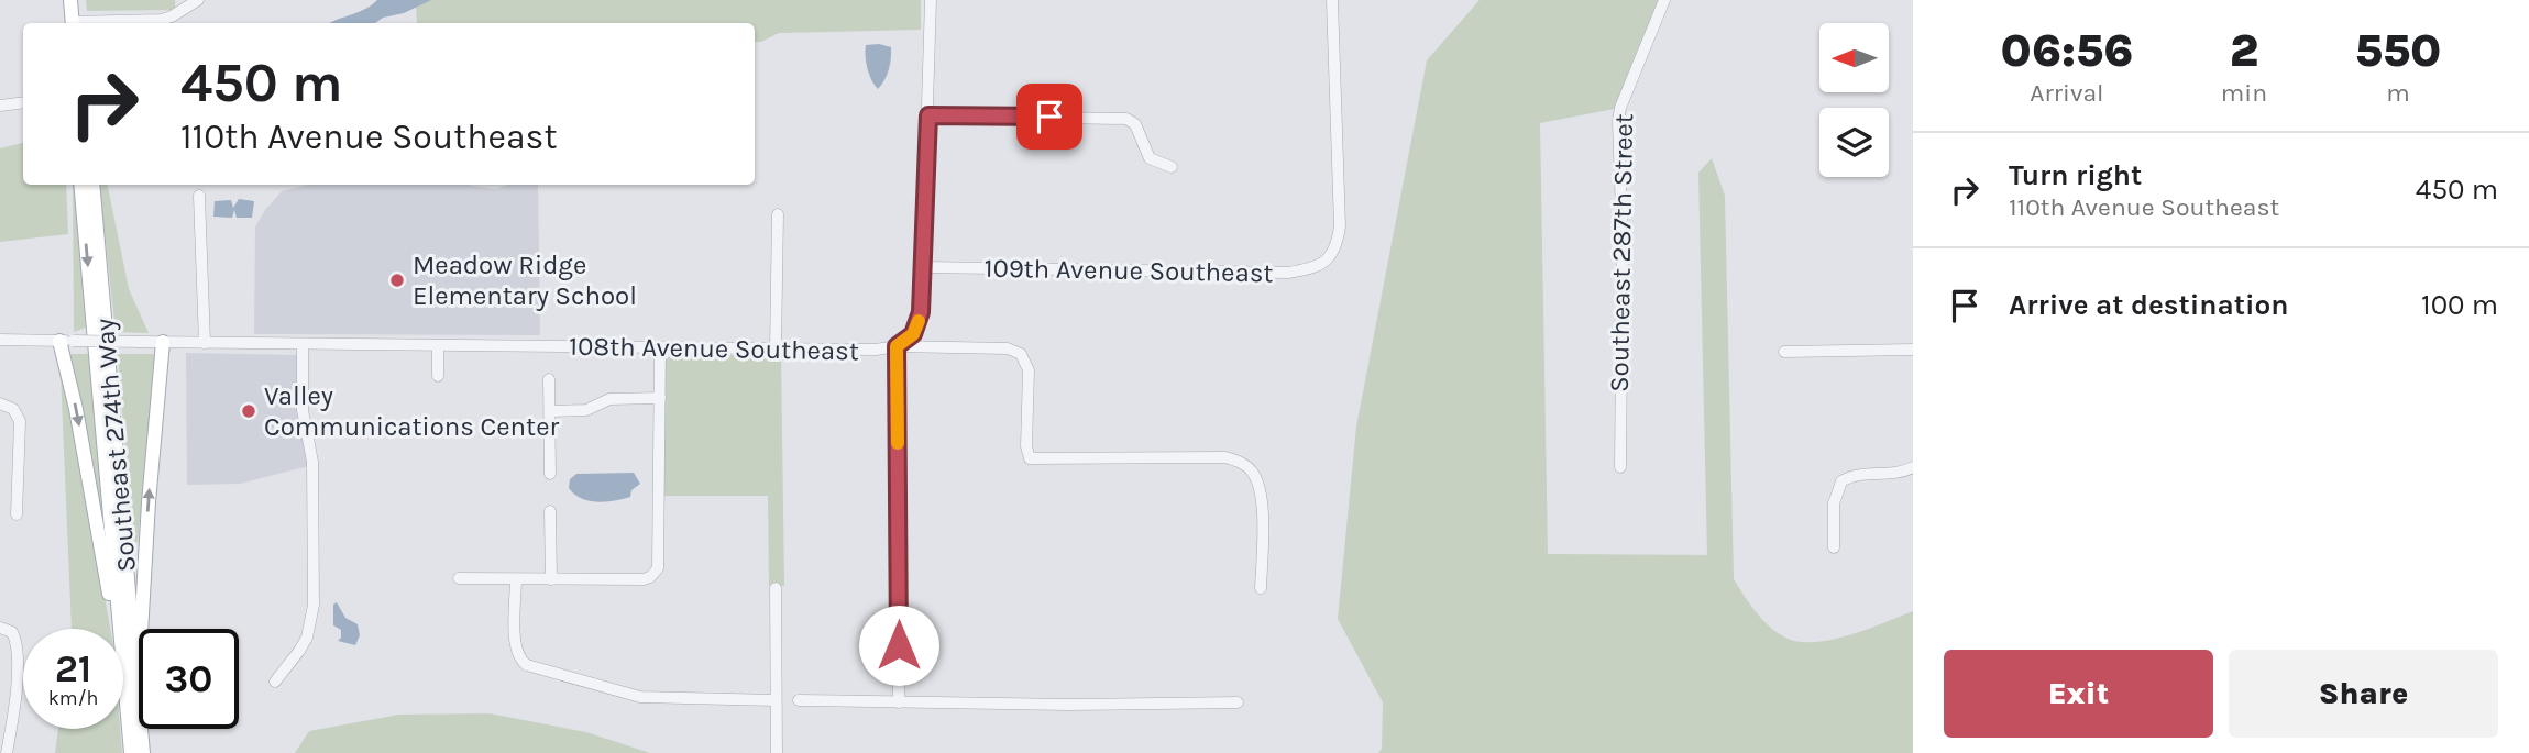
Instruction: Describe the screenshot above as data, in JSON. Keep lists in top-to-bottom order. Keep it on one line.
{"streets":{"main road":["Southeast 274th Way"],"street":["Southeast 287th Street","109th Avenue Southeast","108th Avenue Southeast"]},"places":["Meadow Ridge Elementary School","Valley Communications Center"],"north":"left","page":{"eta":["06:56","Arrival","2","min","550","m"],"turn":["450 m","110th Avenue Southeast"],"list":[{"name":"Turn right","note":"110th Avenue Southeast","value":"450 m"},{"name":"Arrive at destination","value":"100 m"}],"speed":"21 km/h","limit":"30","buttons":["Exit","Share"]}}
